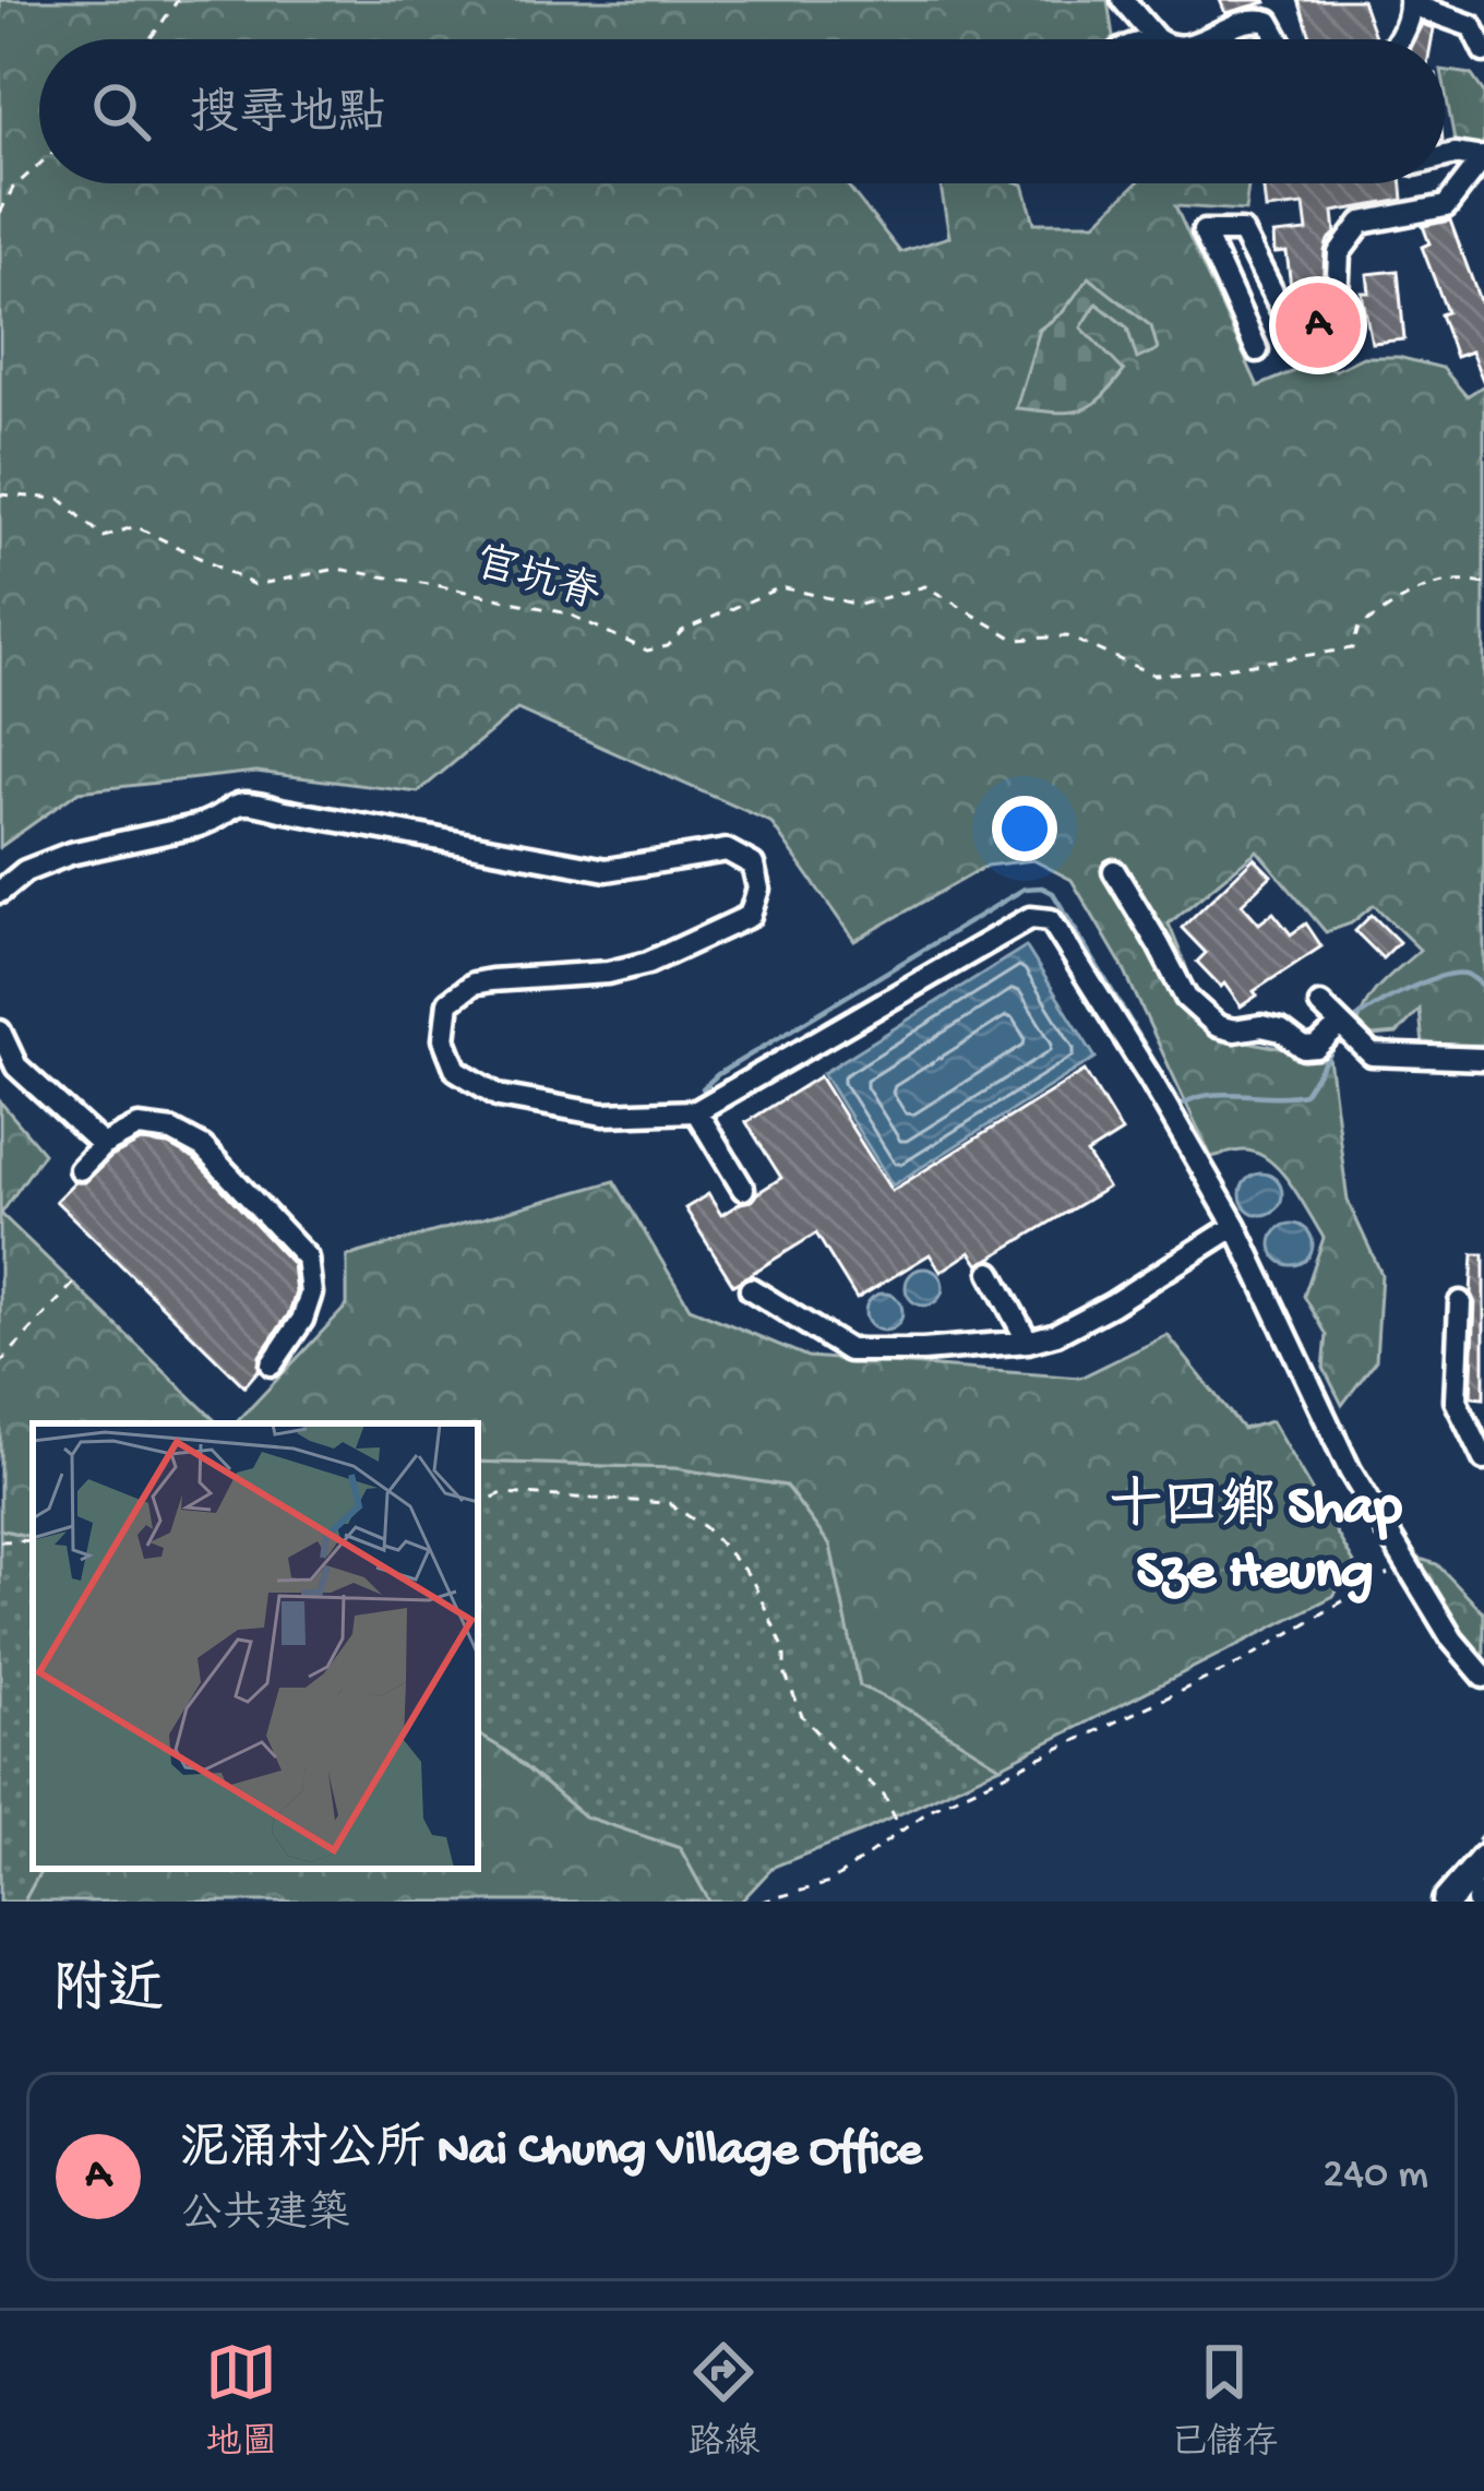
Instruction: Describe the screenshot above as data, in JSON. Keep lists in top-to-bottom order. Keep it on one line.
{"streets":{"path":["官坑脊"]},"districts":["十四鄉 Shap Sze Heung"],"page":{"search":"搜尋地點","pins":"A","heading":"附近","list":[{"mark":"A","name":"泥涌村公所 Nai Chung Village Office","note":"公共建築","value":"240 m"}],"nav":["地圖","路線","已儲存"]}}
